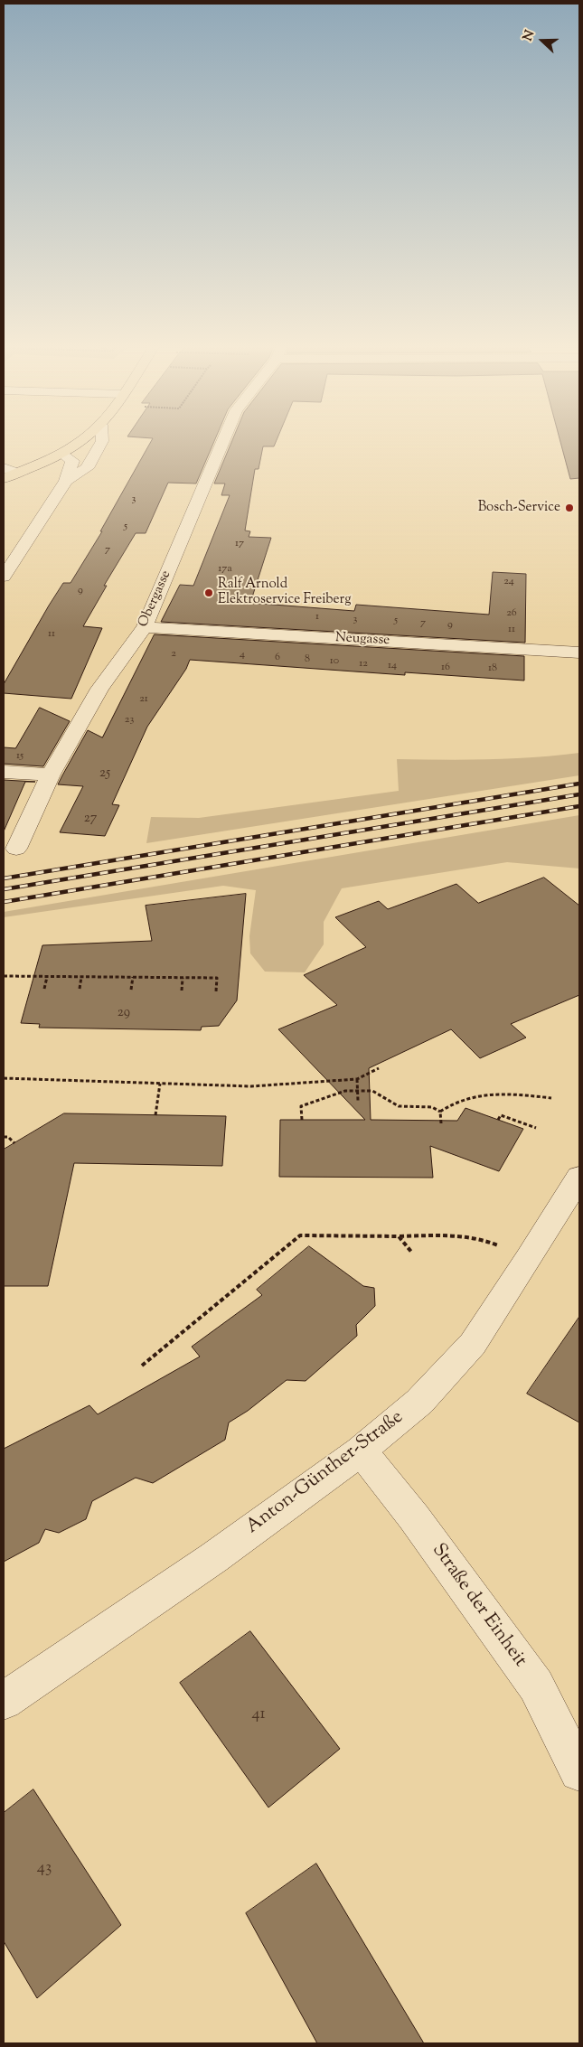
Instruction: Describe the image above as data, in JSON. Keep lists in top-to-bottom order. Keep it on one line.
{"streets":{"street":["Obergasse","Neugasse","Anton-Günther-Straße","Straße der Einheit"]},"crossings":[["Obergasse","Neugasse"],["Anton-Günther-Straße","Straße der Einheit"]],"places":["Bosch-Service","Ralf Arnold Elektroservice Freiberg"],"house_numbers":["3","5","17","7","17a","24","9","26","1","3","5","7","9","11","11","2","4","6","8","10","12","14","16","18","21","23","15","25","27","29","41","43"],"north":"left"}
